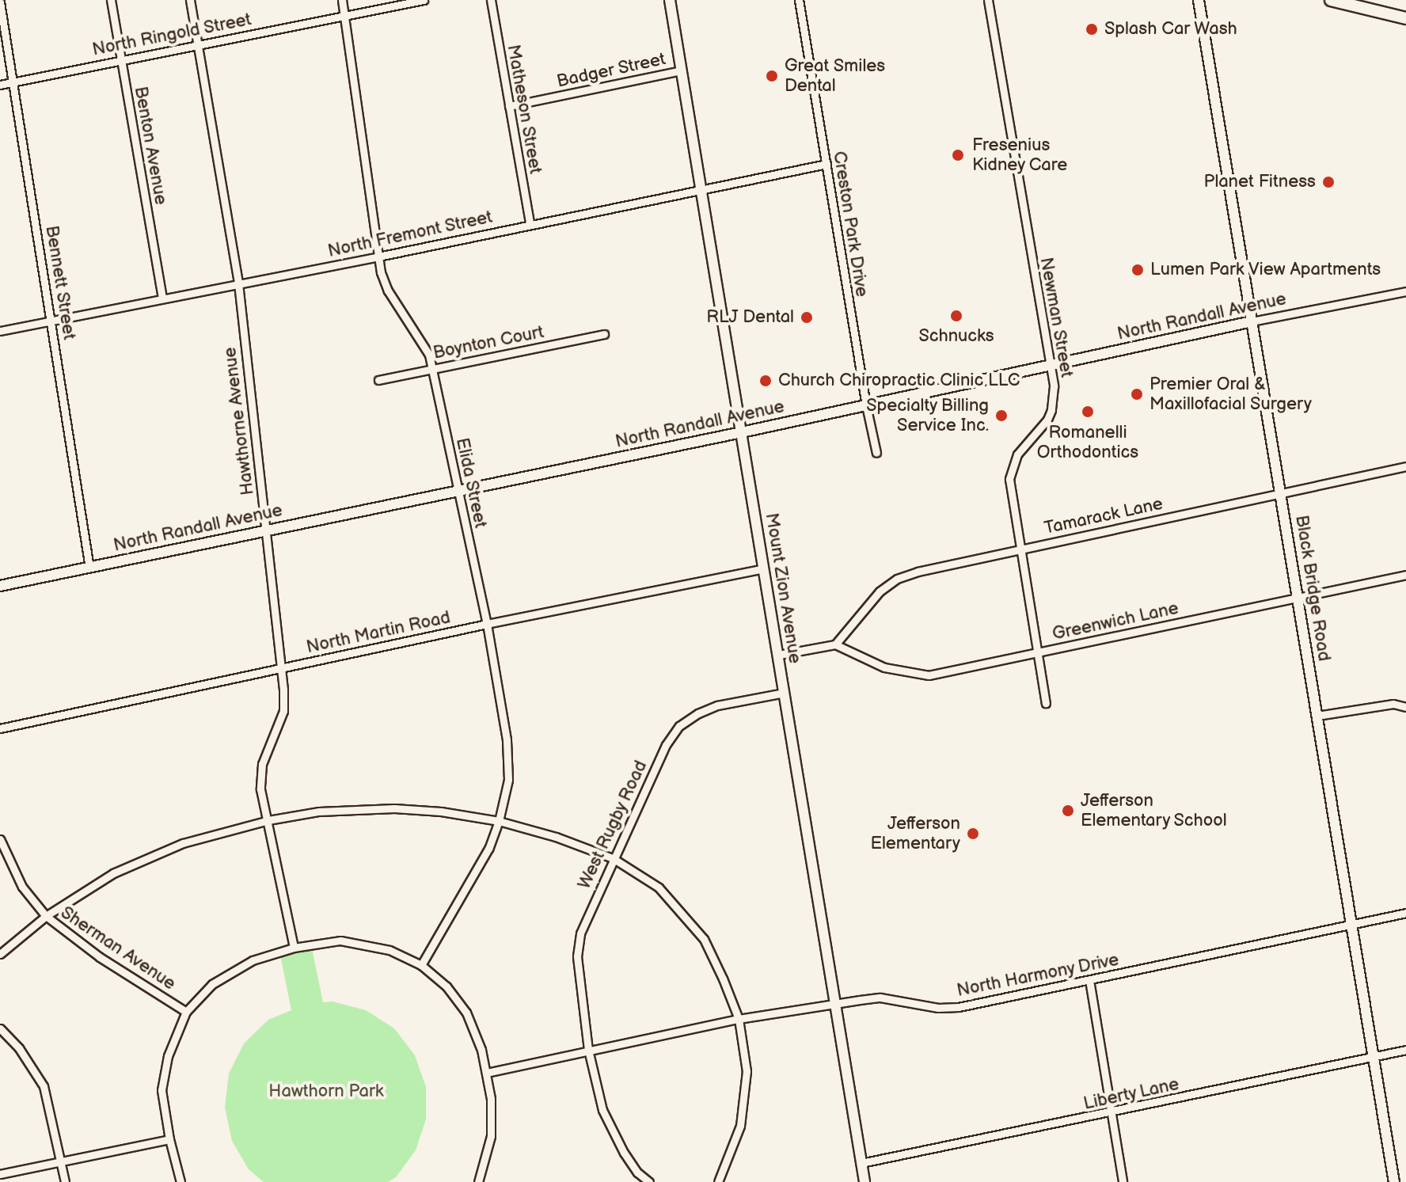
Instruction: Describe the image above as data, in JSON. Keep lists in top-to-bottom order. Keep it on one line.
{"streets":{"street":["North Ringold Street","Badger Street","Matheson Street","Benton Avenue","Creston Park Drive","North Fremont Street","Bennett Street","North Randall Avenue","Newman Street","Boynton Court","Hawthorne Avenue","Elida Street","Tamarack Lane","Mount Zion Avenue","Black Bridge Road","Greenwich Lane","North Martin Road","West Rugby Road","Sherman Avenue","North Harmony Drive","Liberty Lane"]},"crossings":[["North Ringold Street","Benton Avenue"],["North Ringold Street","Bennett Street"],["North Ringold Street","Hawthorne Avenue"],["North Ringold Street","Elida Street"],["Badger Street","Matheson Street"],["Badger Street","Mount Zion Avenue"],["Matheson Street","North Fremont Street"],["Benton Avenue","North Fremont Street"],["Creston Park Drive","North Fremont Street"],["Creston Park Drive","North Randall Avenue"],["North Fremont Street","Bennett Street"],["North Fremont Street","Hawthorne Avenue"],["North Fremont Street","Elida Street"],["North Fremont Street","Mount Zion Avenue"],["Bennett Street","North Randall Avenue"],["North Randall Avenue","Newman Street"],["North Randall Avenue","Hawthorne Avenue"],["North Randall Avenue","Elida Street"],["North Randall Avenue","Mount Zion Avenue"],["North Randall Avenue","Black Bridge Road"],["Newman Street","Tamarack Lane"],["Newman Street","Greenwich Lane"],["Boynton Court","Elida Street"],["Hawthorne Avenue","North Martin Road"],["Elida Street","North Martin Road"],["Tamarack Lane","Black Bridge Road"],["Tamarack Lane","Greenwich Lane"],["Mount Zion Avenue","North Martin Road"],["Mount Zion Avenue","West Rugby Road"],["Mount Zion Avenue","North Harmony Drive"],["Mount Zion Avenue","Liberty Lane"],["Black Bridge Road","Greenwich Lane"],["Black Bridge Road","North Harmony Drive"],["Black Bridge Road","Liberty Lane"],["West Rugby Road","North Harmony Drive"]],"parks":["Hawthorn Park"],"places":["Splash Car Wash","Great Smiles Dental","Fresenius Kidney Care","Planet Fitness","Lumen Park View Apartments","Schnucks","RLJ Dental","Church Chiropractic Clinic LLC","Premier Oral & Maxillofacial Surgery","Romanelli Orthodontics","Specialty Billing Service Inc.","Jefferson Elementary School","Jefferson Elementary"]}
